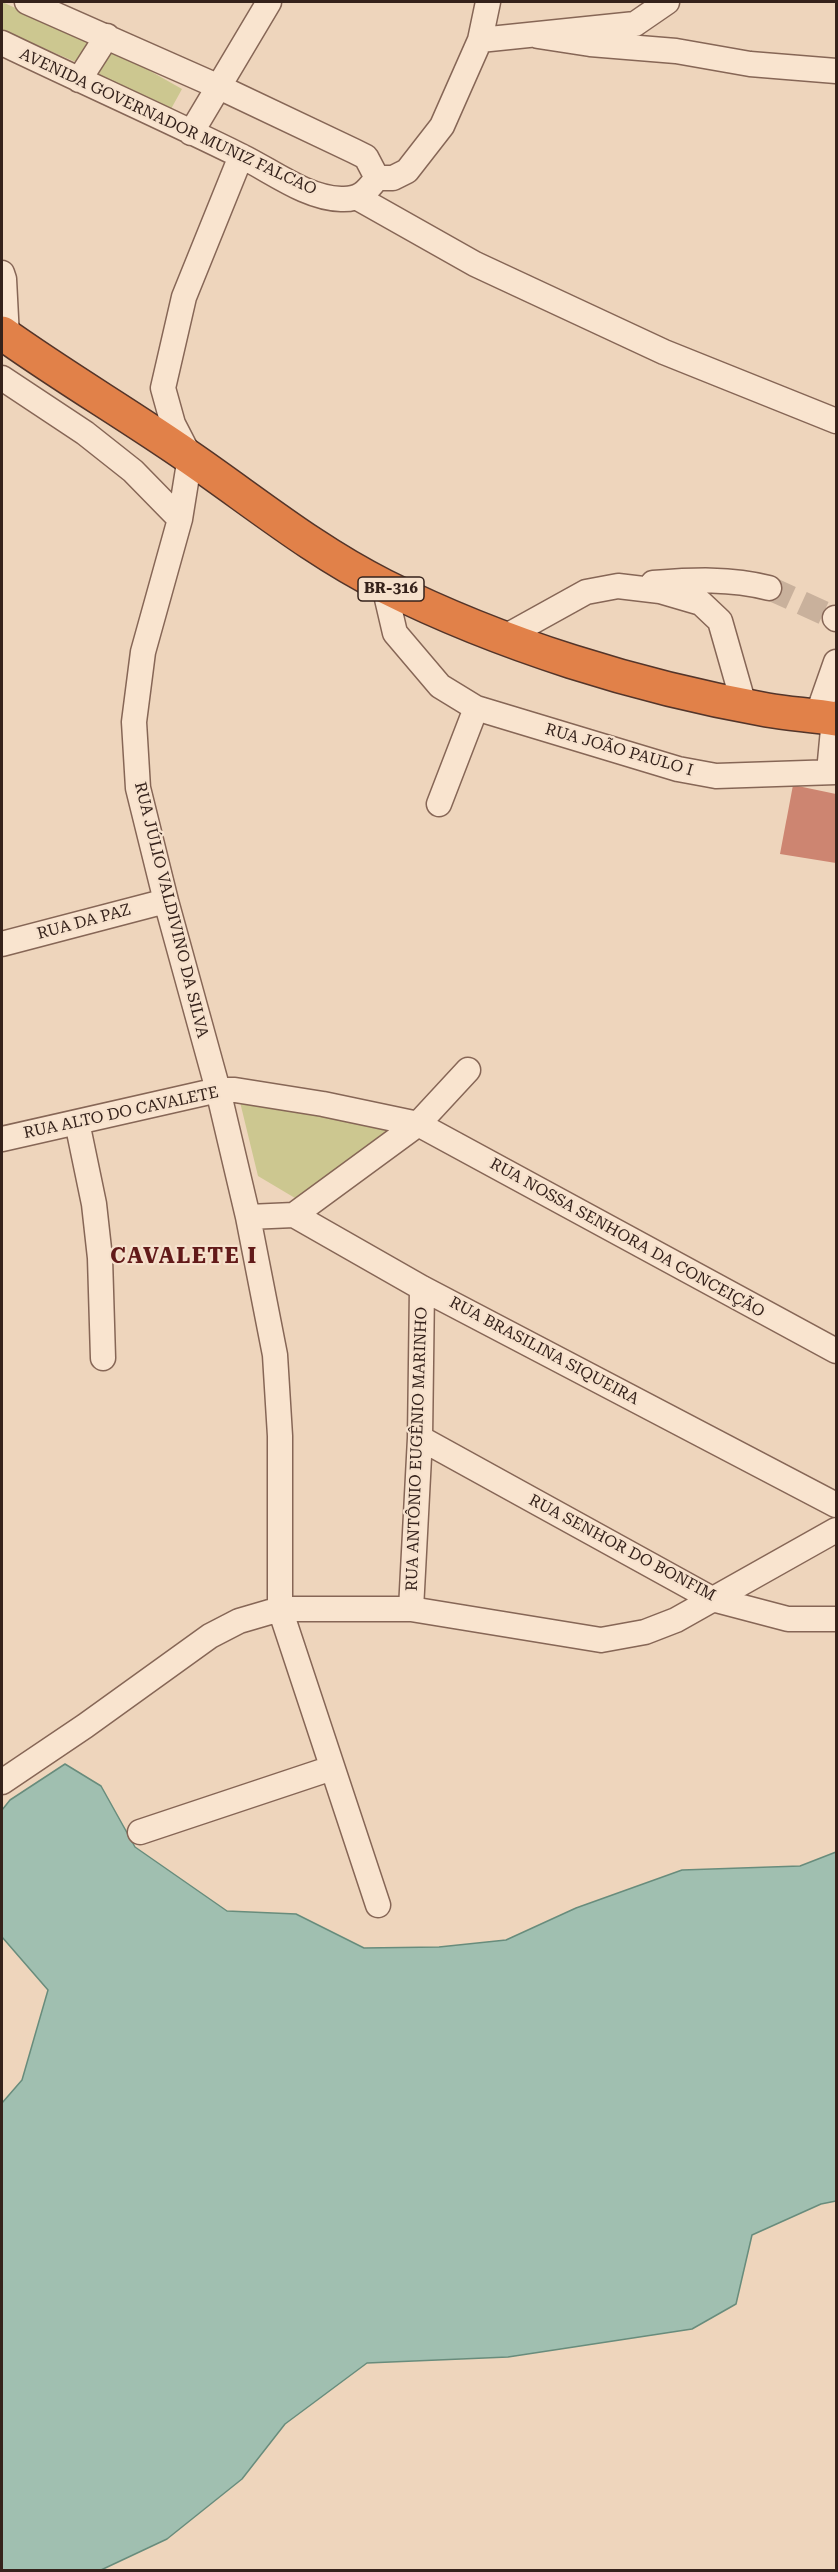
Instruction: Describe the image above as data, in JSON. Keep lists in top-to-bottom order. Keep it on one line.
{"streets":{"highway":["BR-316"],"street":["AVENIDA GOVERNADOR MUNIZ FALCAO","RUA JOÃO PAULO I","RUA JÚLIO VALDIVINO DA SILVA","RUA DA PAZ","RUA ALTO DO CAVALETE","RUA NOSSA SENHORA DA CONCEIÇÃO","RUA BRASILINA SIQUEIRA","RUA ANTÔNIO EUGÊNIO MARINHO","RUA SENHOR DO BONFIM"]},"crossings":[["BR-316","RUA JOÃO PAULO I"],["BR-316","RUA JÚLIO VALDIVINO DA SILVA"],["RUA JÚLIO VALDIVINO DA SILVA","RUA DA PAZ"],["RUA JÚLIO VALDIVINO DA SILVA","RUA ALTO DO CAVALETE"],["RUA ALTO DO CAVALETE","RUA NOSSA SENHORA DA CONCEIÇÃO"],["RUA BRASILINA SIQUEIRA","RUA ANTÔNIO EUGÊNIO MARINHO"],["RUA ANTÔNIO EUGÊNIO MARINHO","RUA SENHOR DO BONFIM"]],"districts":["CAVALETE I"]}
